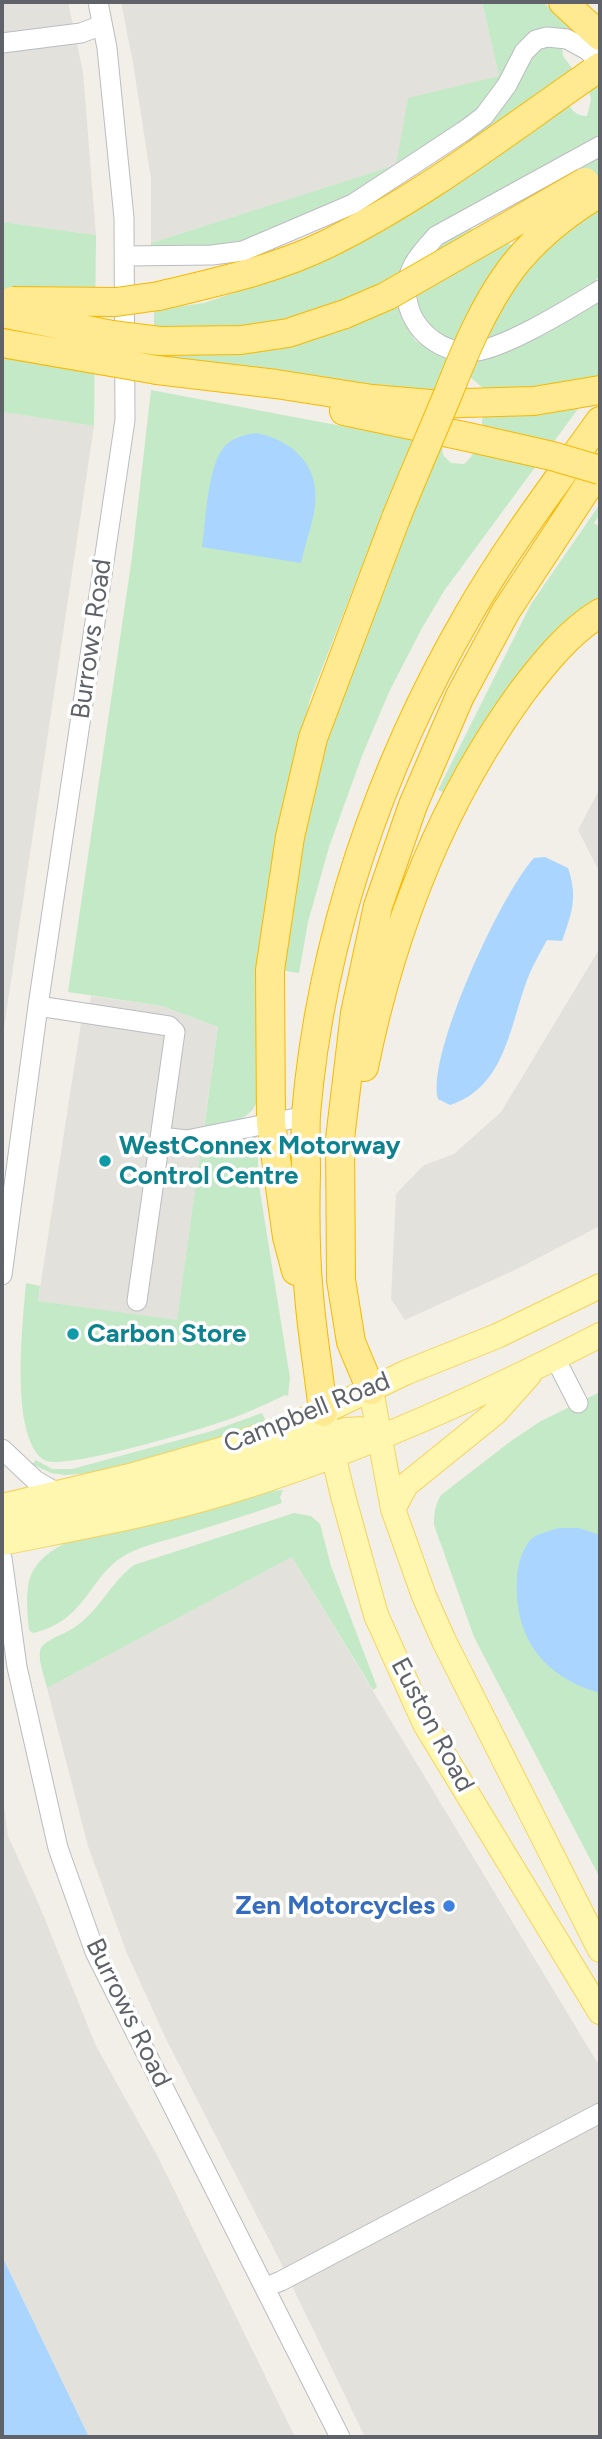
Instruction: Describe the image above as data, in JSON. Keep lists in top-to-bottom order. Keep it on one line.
{"streets":{"main road":["Campbell Road","Euston Road"],"street":["Burrows Road"]},"crossings":[["Campbell Road","Euston Road"]],"places":["WestConnex Motorway Control Centre","Carbon Store","Zen Motorcycles"]}
